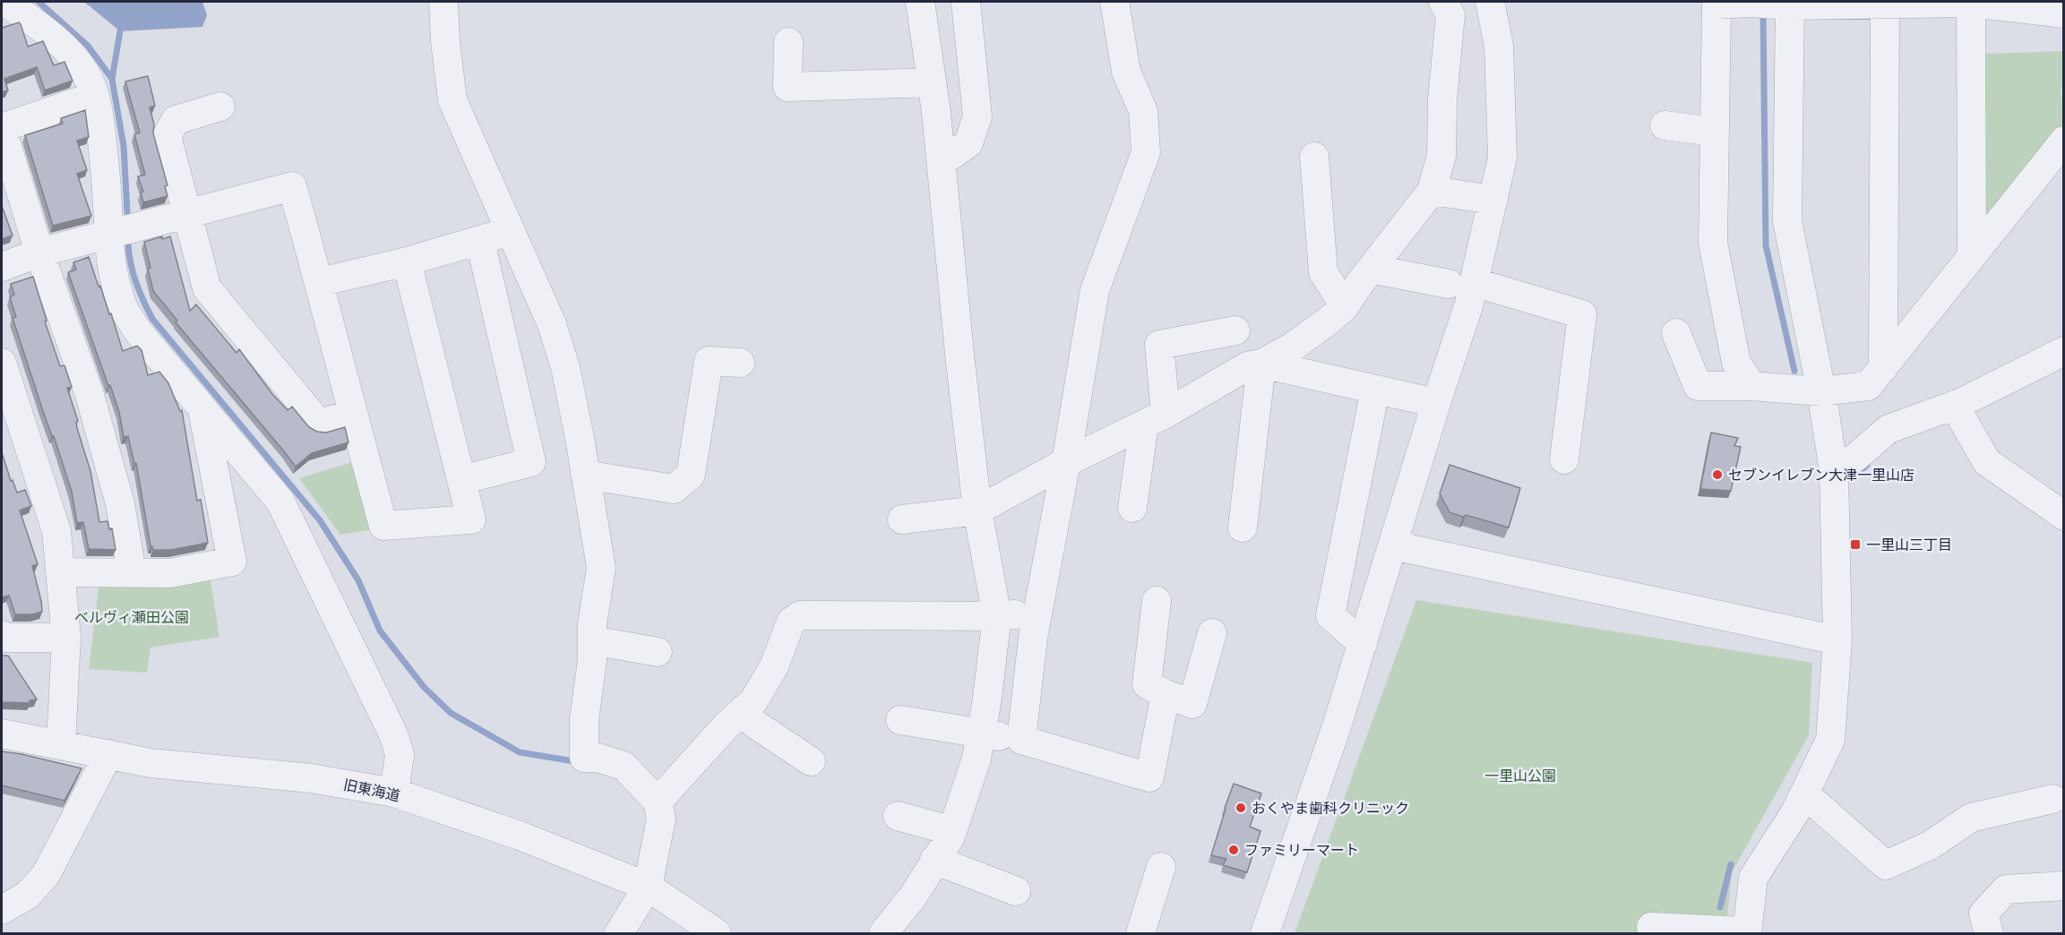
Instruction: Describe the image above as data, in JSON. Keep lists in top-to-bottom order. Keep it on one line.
{"streets":{"street":["旧東海道"]},"parks":["ベルヴィ瀬田公園","一里山公園"],"places":{"other":["セブンイレブン大津一里山店","おくやま歯科クリニック","ファミリーマート"],"transit":["一里山三丁目"]}}
